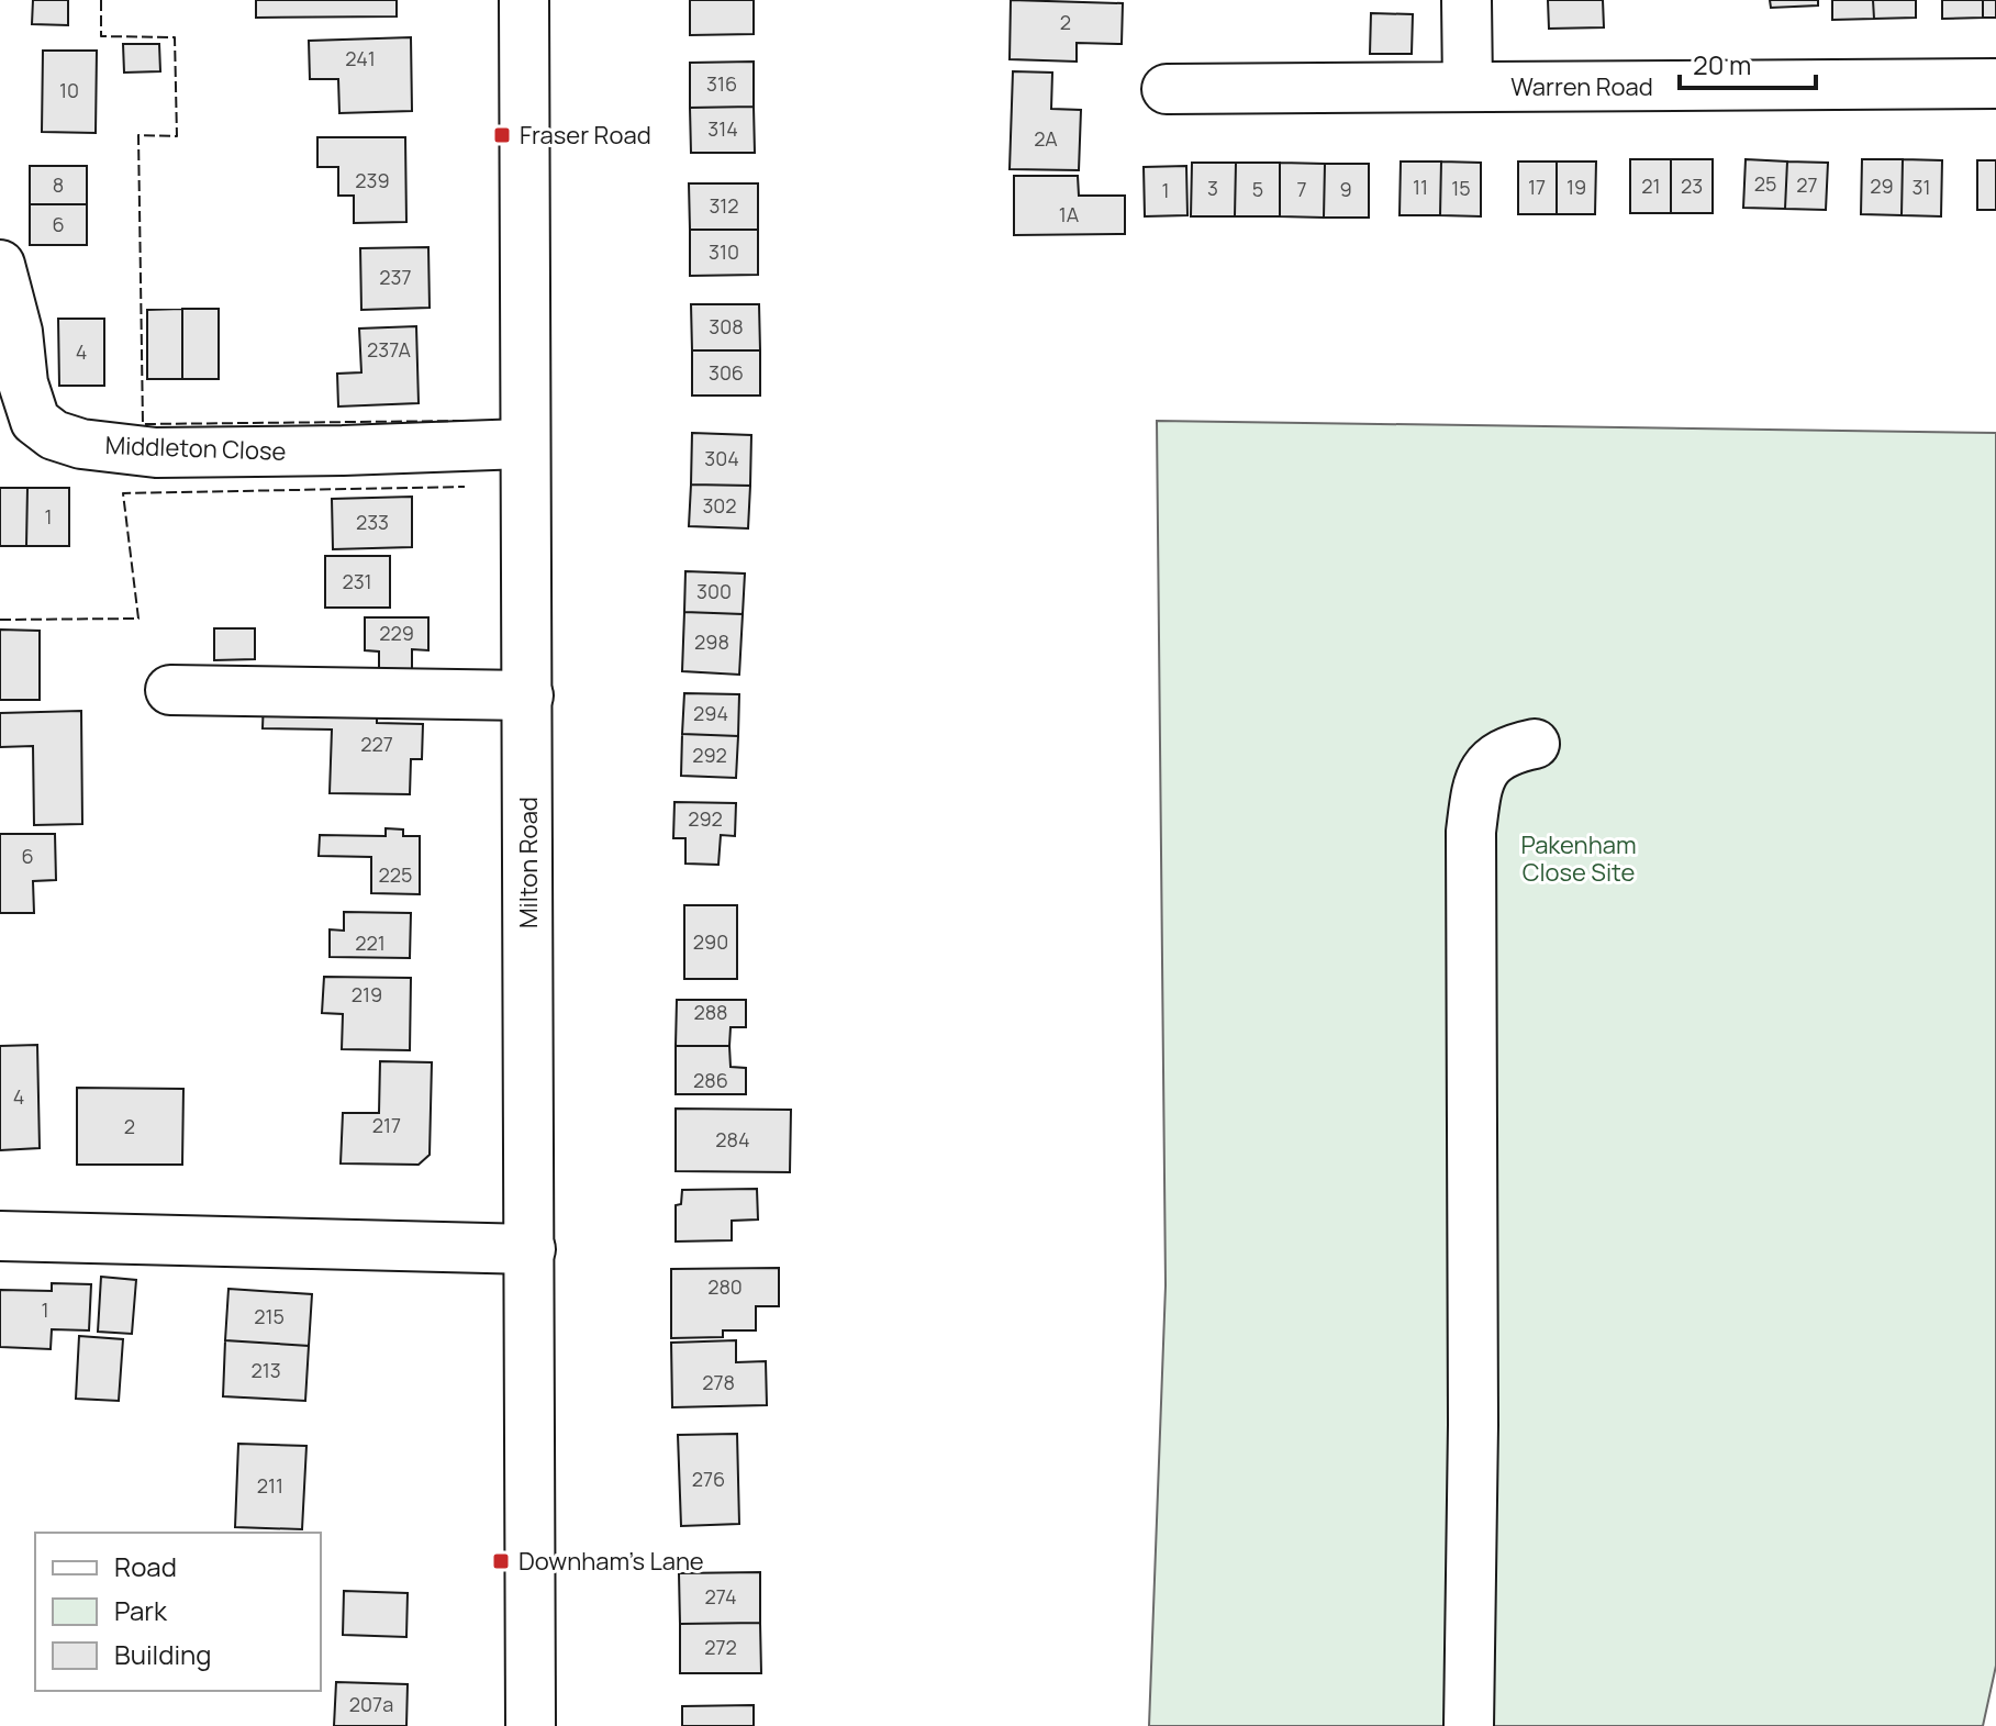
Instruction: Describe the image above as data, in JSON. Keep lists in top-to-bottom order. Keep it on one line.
{"streets":{"street":["Warren Road","Middleton Close","Milton Road"]},"crossings":[["Middleton Close","Milton Road"]],"parks":["Pakenham Close Site"],"places":{"transit":["Fraser Road","Downham's Lane"]},"house_numbers":["2","241","316","10","314","2A","239","25","8","27","21","23","29","11","17","19","31","3","15","5","7","9","1","312","1A","6","310","237","308","237A","4","306","304","302","1","233","231","300","229","298","294","227","292","292","6","225","290","221","219","288","286","4","217","2","284","280","1","215","213","278","276","211","274","272","207a"],"legend":["Road","Park","Building"],"scale_bar":"20 m"}
